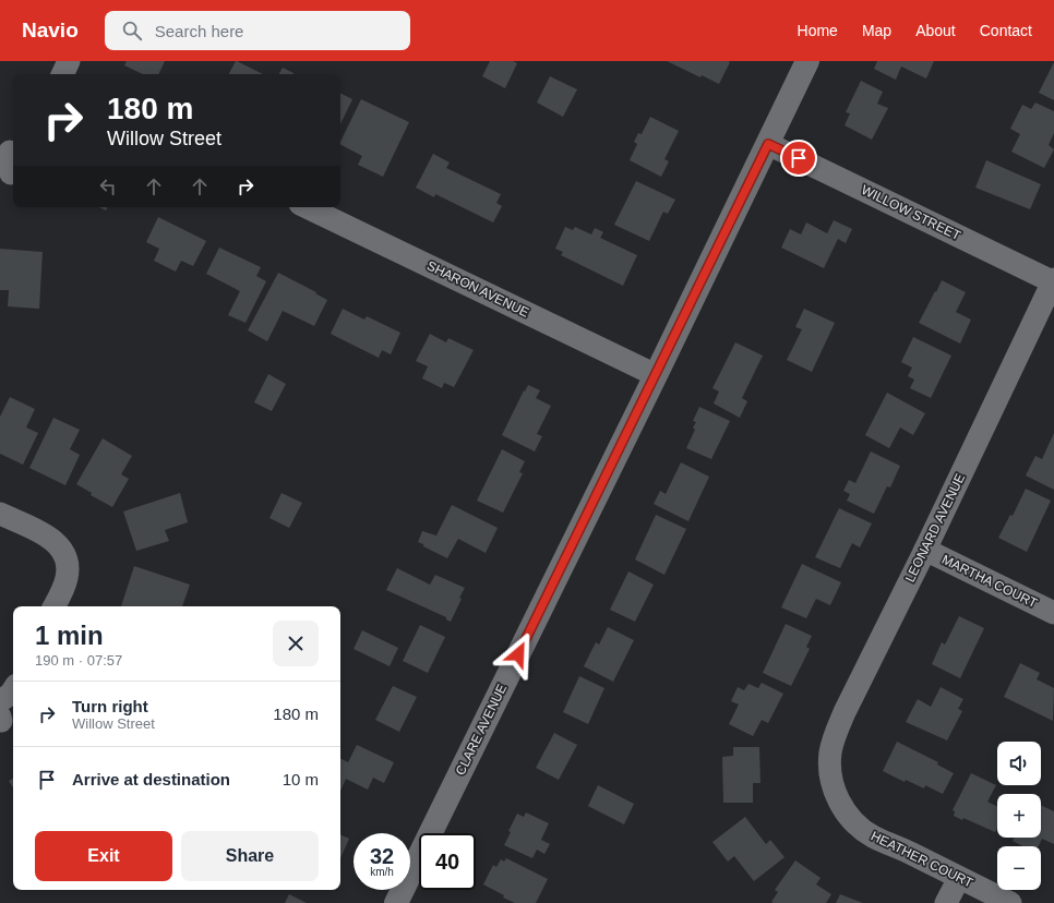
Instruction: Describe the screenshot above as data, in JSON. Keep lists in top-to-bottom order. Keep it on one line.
{"streets":{"street":["WILLOW STREET","SHARON AVENUE","LEONARD AVENUE","MARTHA COURT","CLARE AVENUE","HEATHER COURT"]},"crossings":[["WILLOW STREET","LEONARD AVENUE"],["WILLOW STREET","CLARE AVENUE"],["SHARON AVENUE","CLARE AVENUE"],["LEONARD AVENUE","MARTHA COURT"],["LEONARD AVENUE","HEATHER COURT"]],"page":{"header":"Navio","search":"Search here","nav":["Home","Map","About","Contact"],"turn":["180 m","Willow Street"],"heading":["1 min","190 m · 07:57"],"list":[{"name":"Turn right","note":"Willow Street","value":"180 m"},{"name":"Arrive at destination","value":"10 m"}],"map_buttons":["+","−"],"buttons":["Exit","Share"],"speed":"32 km/h","limit":"40"}}
